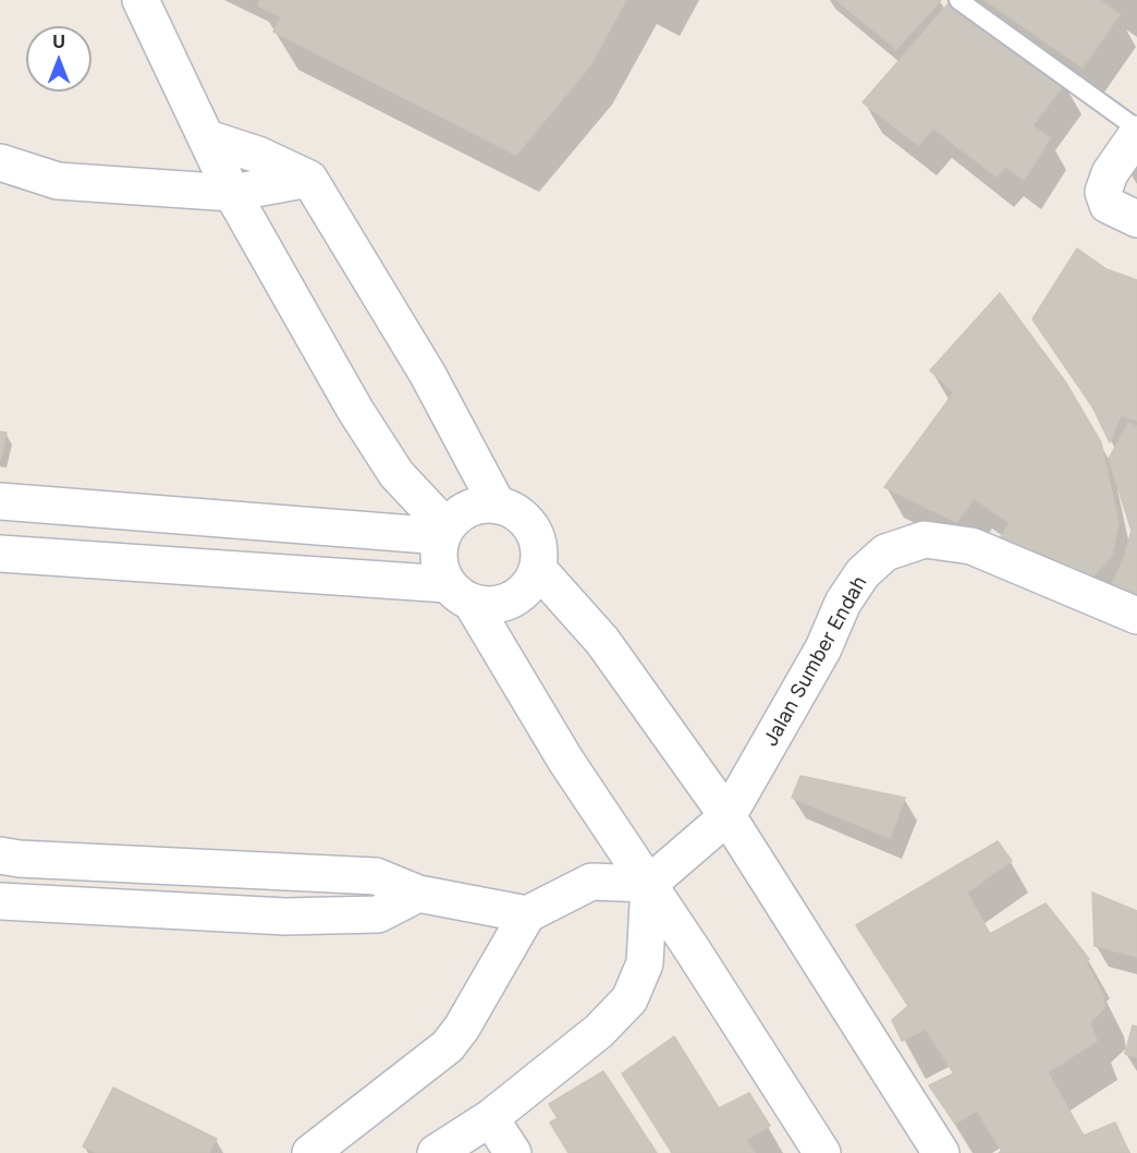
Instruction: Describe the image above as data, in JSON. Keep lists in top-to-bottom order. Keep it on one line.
{"streets":{"street":["Jalan Sumber Endah"]},"north":"top"}
